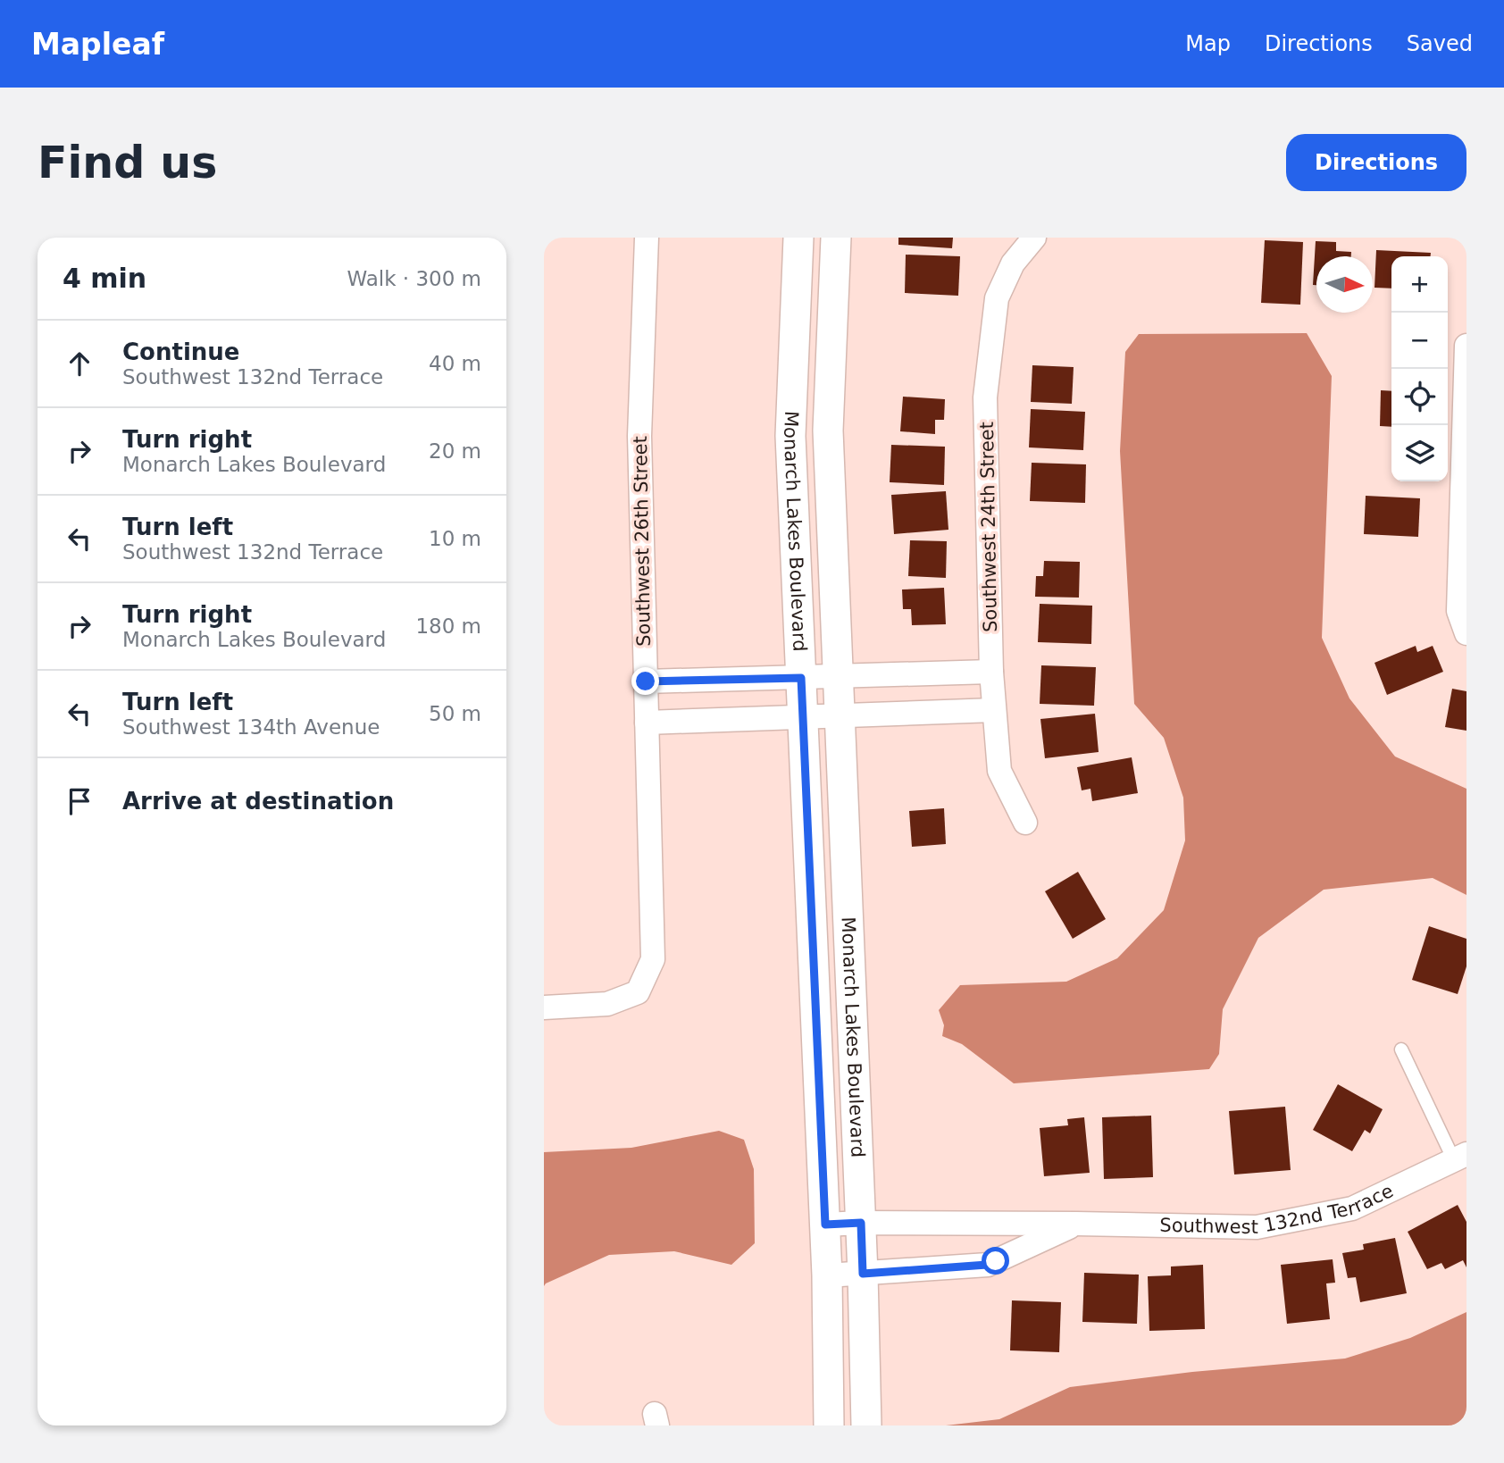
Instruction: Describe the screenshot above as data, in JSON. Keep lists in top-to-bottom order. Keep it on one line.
{"streets":{"street":["Southwest 24th Street","Monarch Lakes Boulevard","Southwest 26th Street","Southwest 132nd Terrace"]},"crossings":[["Monarch Lakes Boulevard","Southwest 132nd Terrace"]],"north":"right","page":{"header":"Mapleaf","nav":["Map","Directions","Saved"],"buttons":"Directions","title":"Find us","heading":["4 min","Walk · 300 m"],"map_buttons":["+","−"],"list":[["Continue","Southwest 132nd Terrace","40 m"],["Turn right","Monarch Lakes Boulevard","20 m"],["Turn left","Southwest 132nd Terrace","10 m"],["Turn right","Monarch Lakes Boulevard","180 m"],["Turn left","Southwest 134th Avenue","50 m"],"Arrive at destination"]}}
